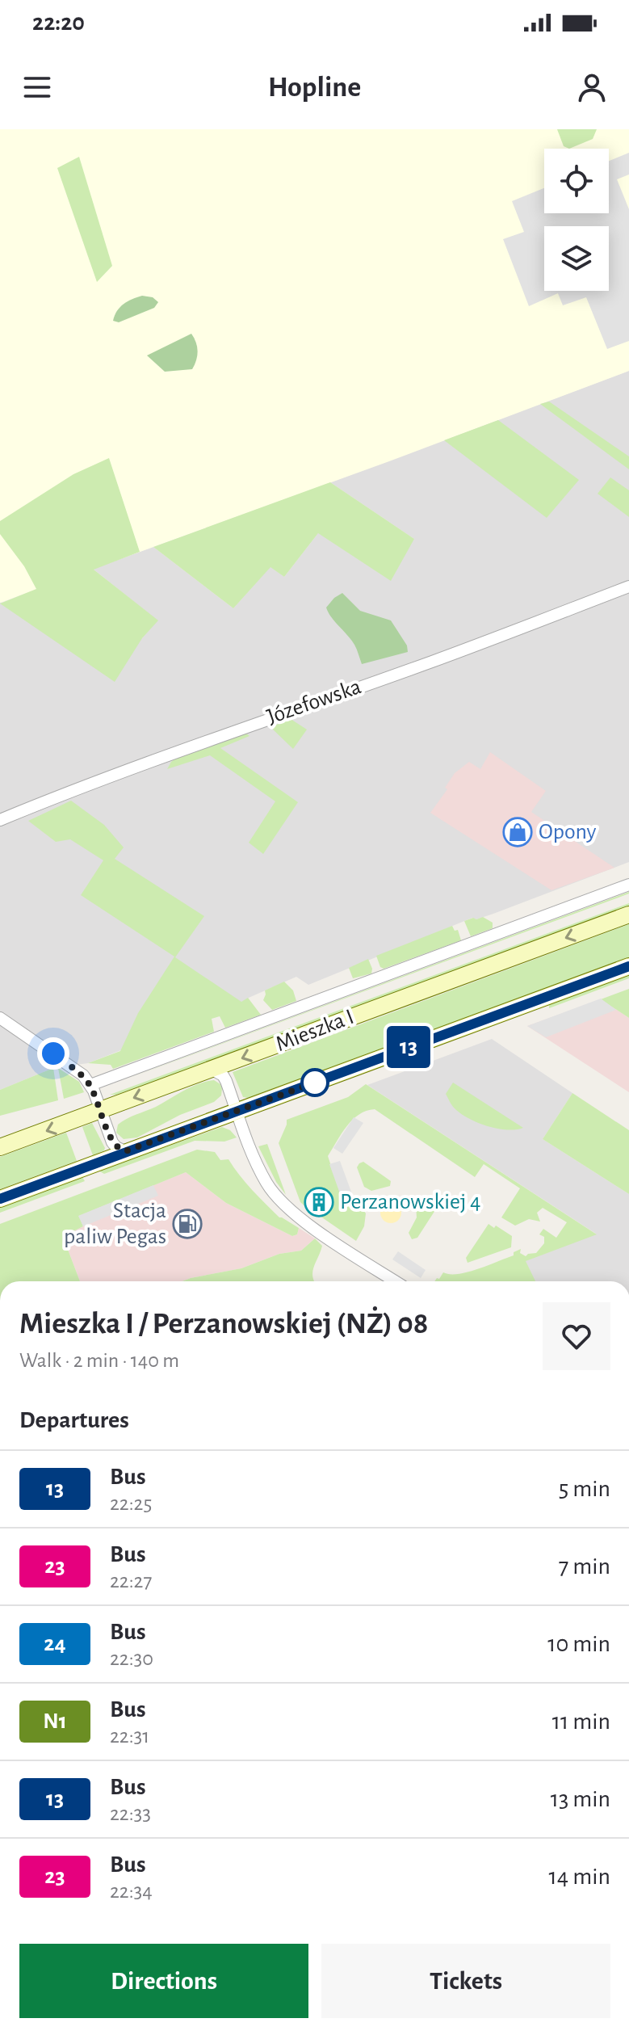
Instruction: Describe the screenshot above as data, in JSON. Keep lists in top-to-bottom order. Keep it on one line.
{"streets":{"street":["Józefowska","Mieszka I"]},"places":{"shop":["Opony"],"building":["Perzanowskiej 4"],"fuel station":["Stacja paliw Pegas"]},"lines":["bus line 13"],"page":{"status":"22:20","header":"Hopline","on_map":"13","heading":[["Mieszka I / Perzanowskiej (NŻ) 08","Walk · 2 min · 140 m"],"Departures"],"list":[{"mark":"13","name":"Bus","note":"22:25","value":"5 min"},{"mark":"23","name":"Bus","note":"22:27","value":"7 min"},{"mark":"24","name":"Bus","note":"22:30","value":"10 min"},{"mark":"N1","name":"Bus","note":"22:31","value":"11 min"},{"mark":"13","name":"Bus","note":"22:33","value":"13 min"},{"mark":"23","name":"Bus","note":"22:34","value":"14 min"}],"buttons":["Directions","Tickets"]}}
